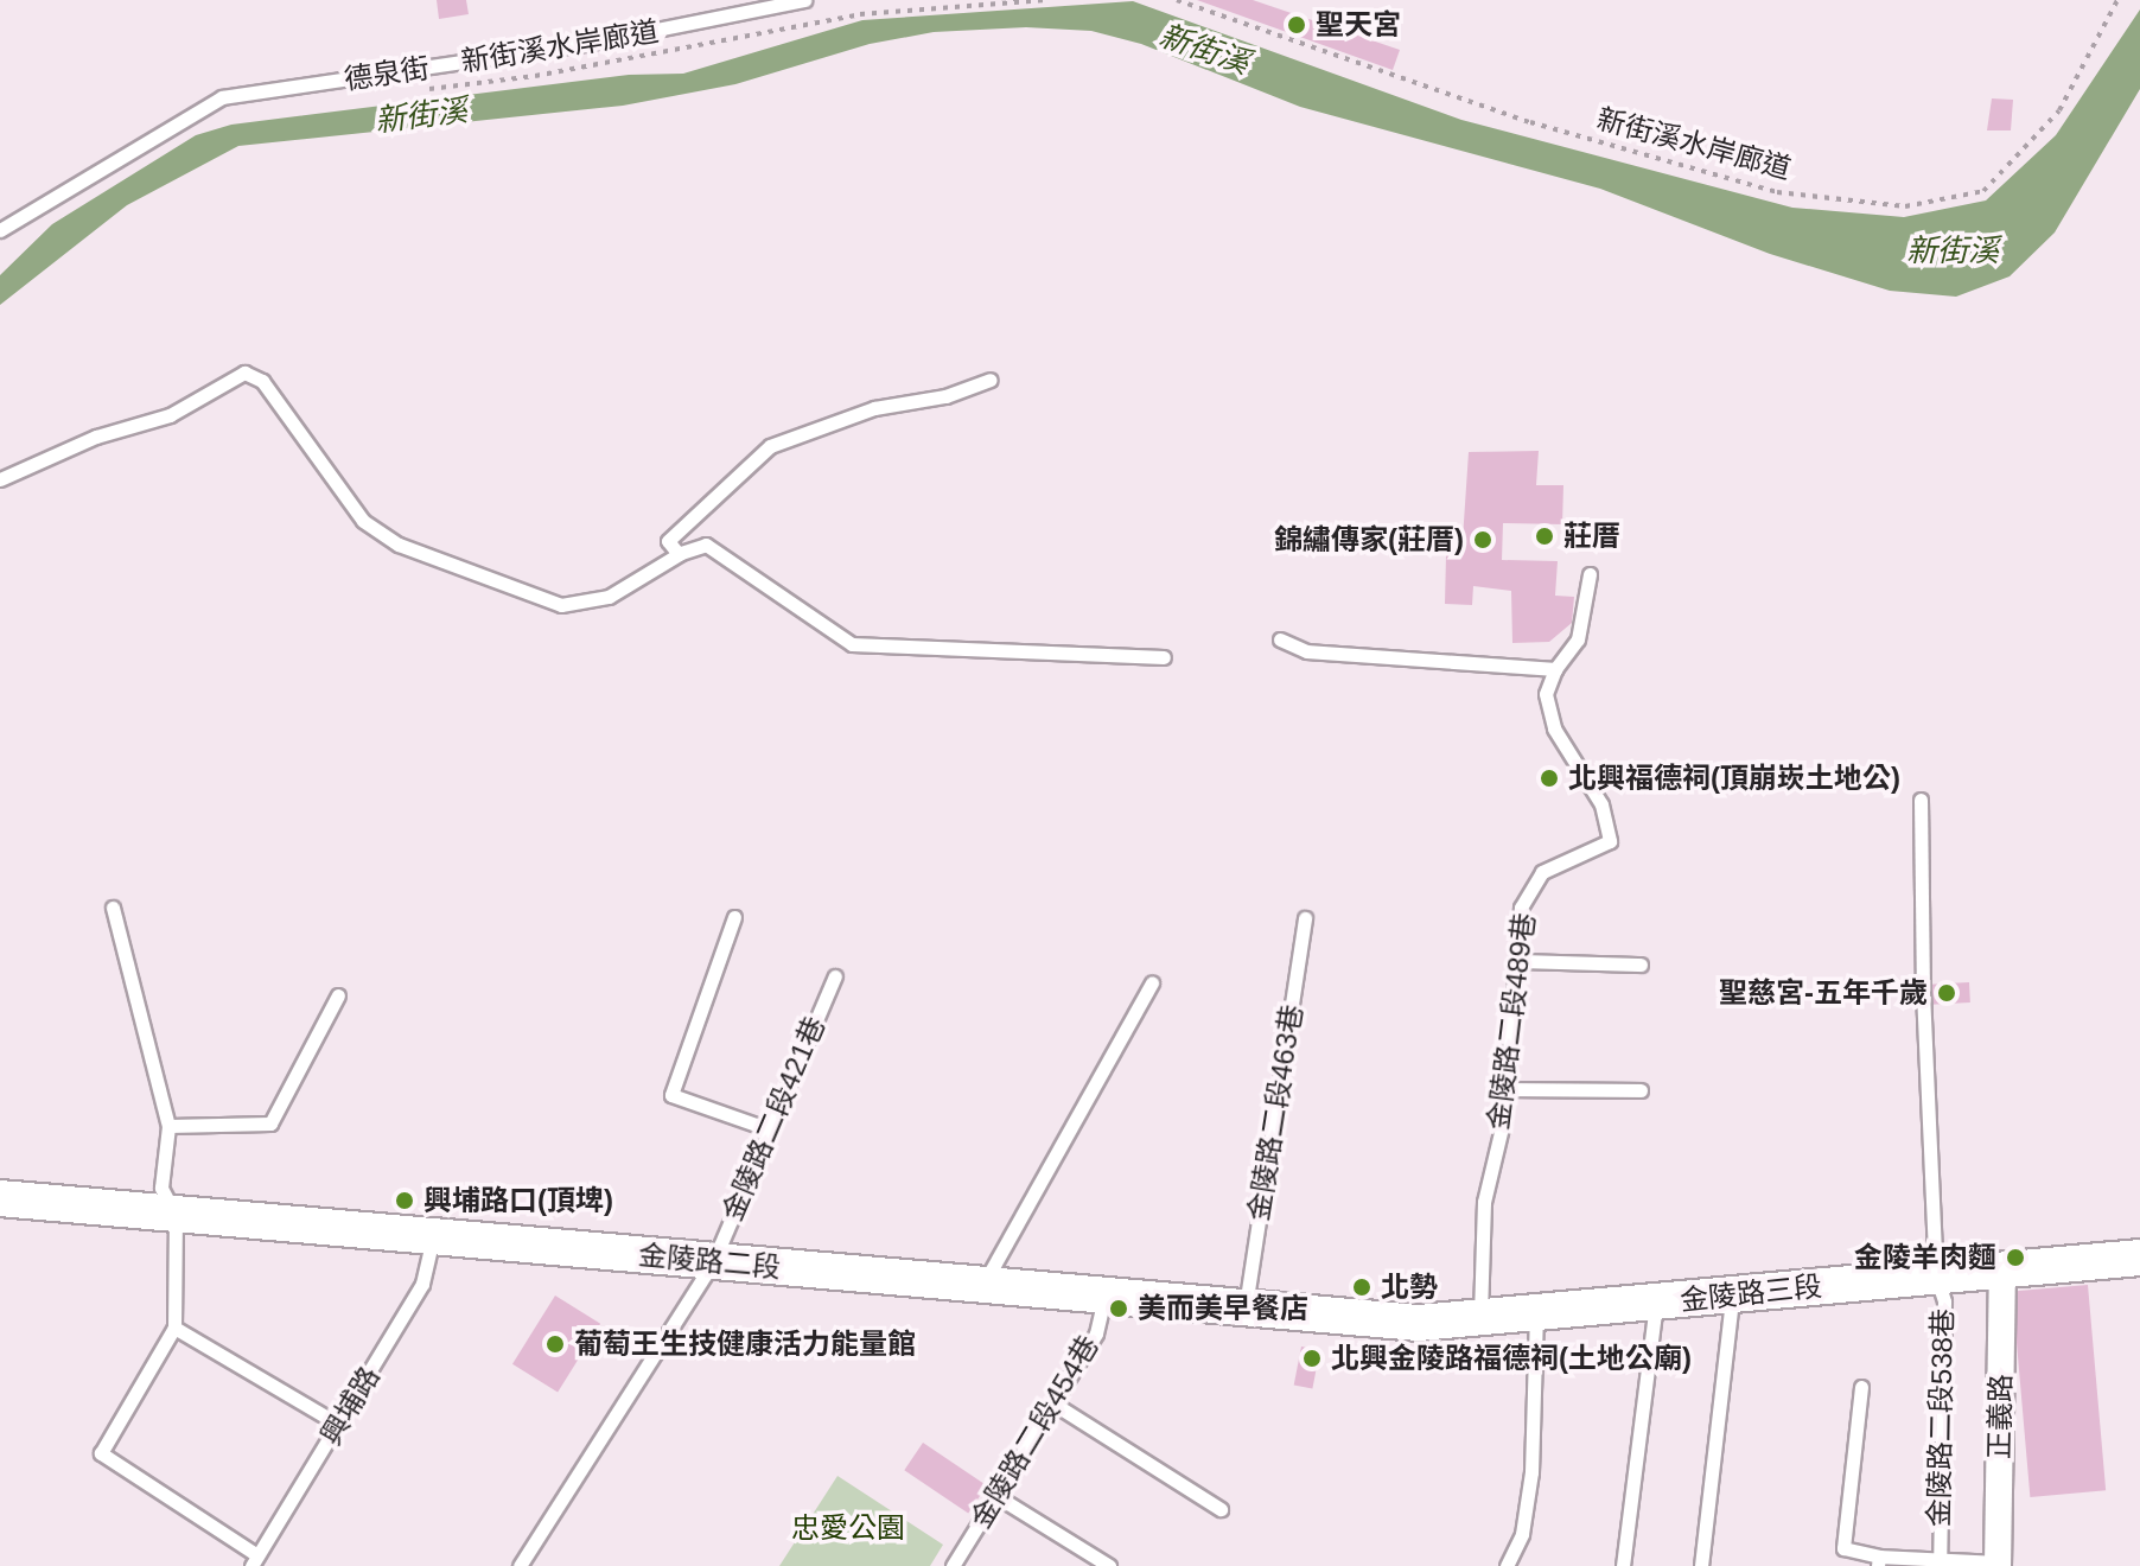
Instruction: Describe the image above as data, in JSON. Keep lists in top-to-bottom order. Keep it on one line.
{"streets":{"main road":["金陵路二段","金陵路三段"],"street":["正義路"],"lane":["德泉街","金陵路二段489巷","金陵路二段463巷","金陵路二段421巷","興埔路","金陵路二段538巷","金陵路二段454巷"],"path":["新街溪水岸廊道"]},"crossings":[["金陵路二段489巷","金陵路三段"],["金陵路二段463巷","金陵路二段"],["金陵路二段421巷","金陵路二段"],["金陵路二段","金陵路三段"],["金陵路二段","興埔路"],["金陵路二段","金陵路二段454巷"],["金陵路三段","正義路"],["金陵路三段","金陵路二段538巷"]],"water":["新街溪"],"parks":["忠愛公園"],"places":["聖天宮","莊厝","錦繡傳家(莊厝)","北興福德祠(頂崩崁土地公)","聖慈宮-五年千歲","興埔路口(頂埤)","金陵羊肉麵","北勢","美而美早餐店","葡萄王生技健康活力能量館","北興金陵路福德祠(土地公廟)"]}
